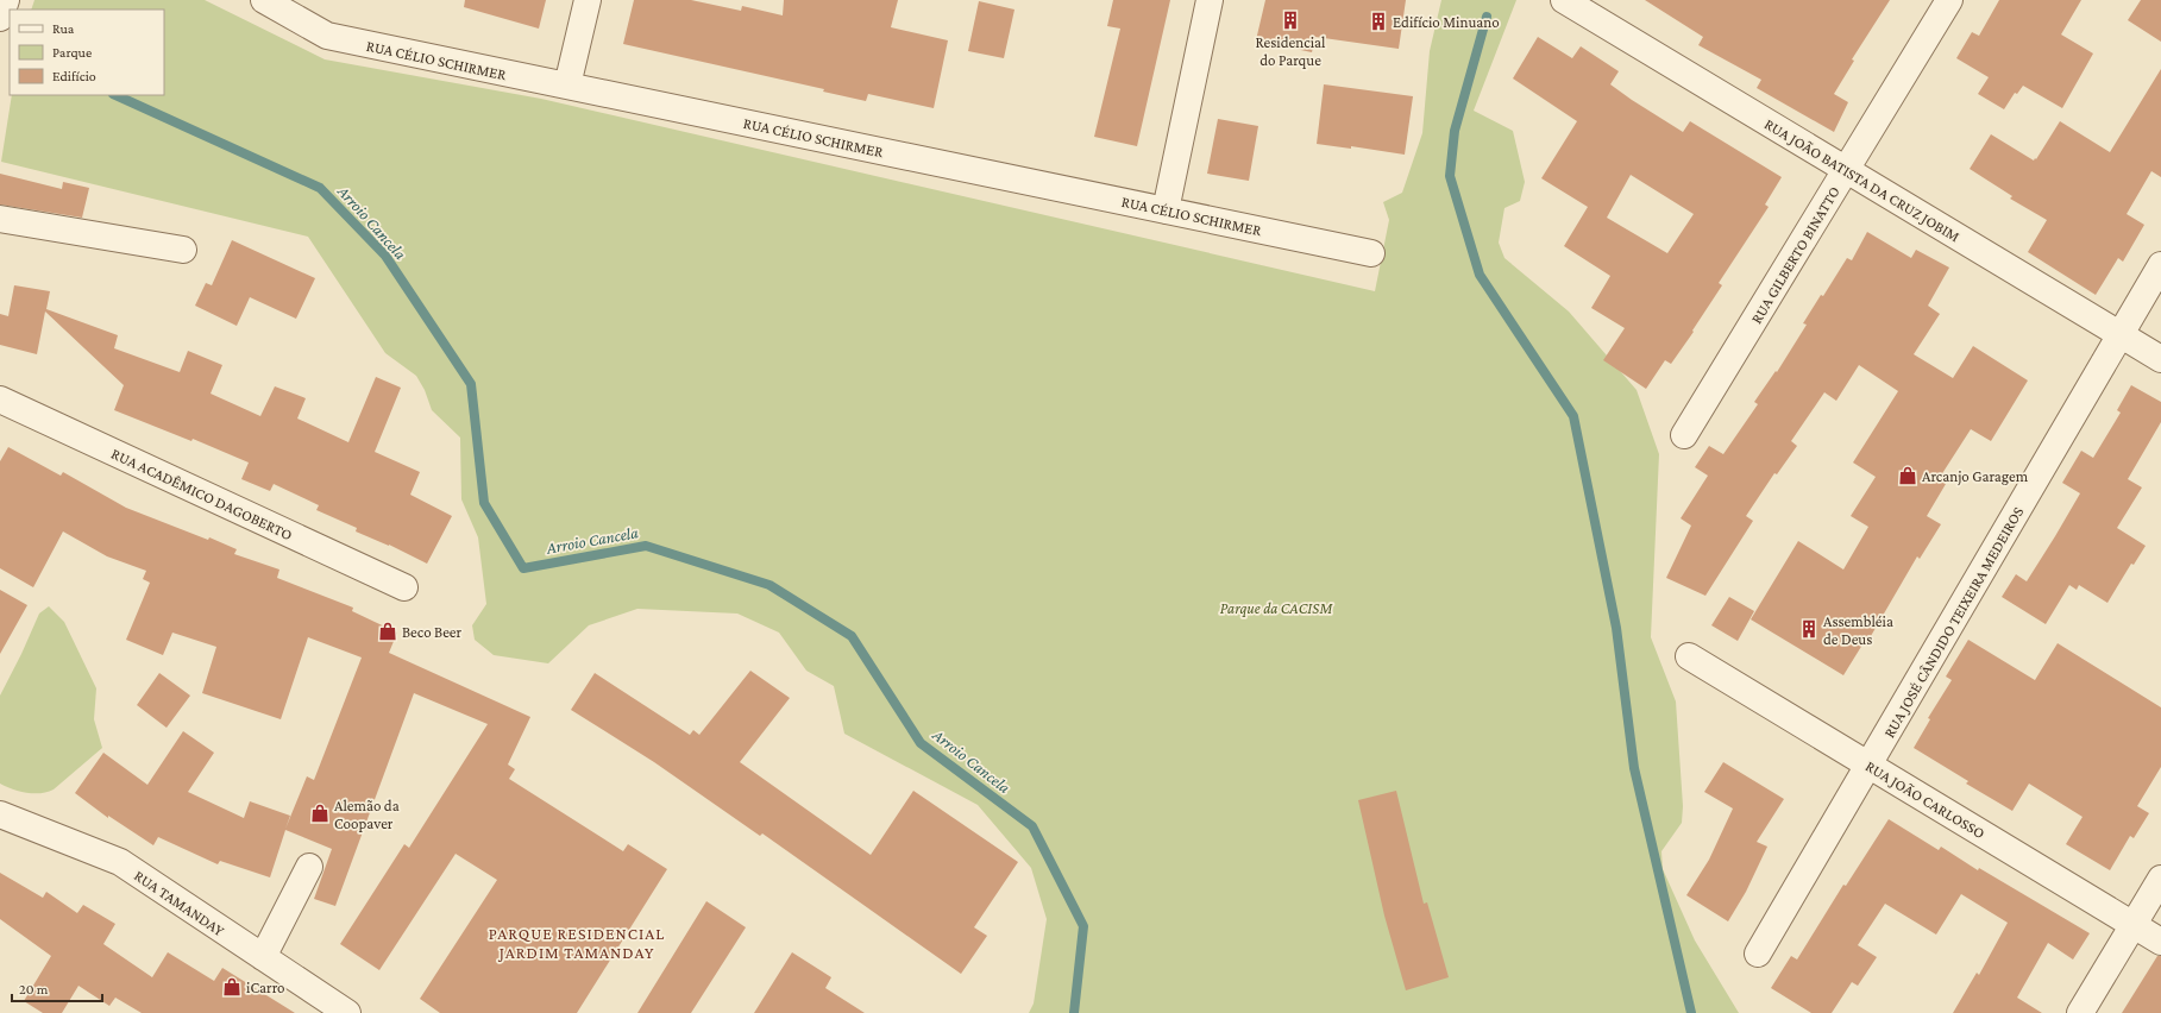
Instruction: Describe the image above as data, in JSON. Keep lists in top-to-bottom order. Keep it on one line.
{"streets":{"street":["RUA CÉLIO SCHIRMER","RUA JOÃO BATISTA DA CRUZ JOBIM","RUA GILBERTO BINATTO","RUA ACADÊMICO DAGOBERTO","RUA JOSÉ CÂNDIDO TEIXEIRA MEDEIROS","RUA JOÃO CARLOSSO","RUA TAMANDAY"]},"crossings":[["RUA JOÃO BATISTA DA CRUZ JOBIM","RUA GILBERTO BINATTO"],["RUA JOÃO BATISTA DA CRUZ JOBIM","RUA JOSÉ CÂNDIDO TEIXEIRA MEDEIROS"],["RUA JOSÉ CÂNDIDO TEIXEIRA MEDEIROS","RUA JOÃO CARLOSSO"]],"districts":["PARQUE RESIDENCIAL JARDIM TAMANDAY"],"water":["Arroio Cancela"],"parks":["Parque da CACISM"],"places":{"building":["Residencial do Parque","Edifício Minuano","Assembléia de Deus"],"shop":["Arcanjo Garagem","Beco Beer","Alemão da Coopaver","iCarro"]},"legend":["Rua","Parque","Edifício"],"scale_bar":"20 m"}
